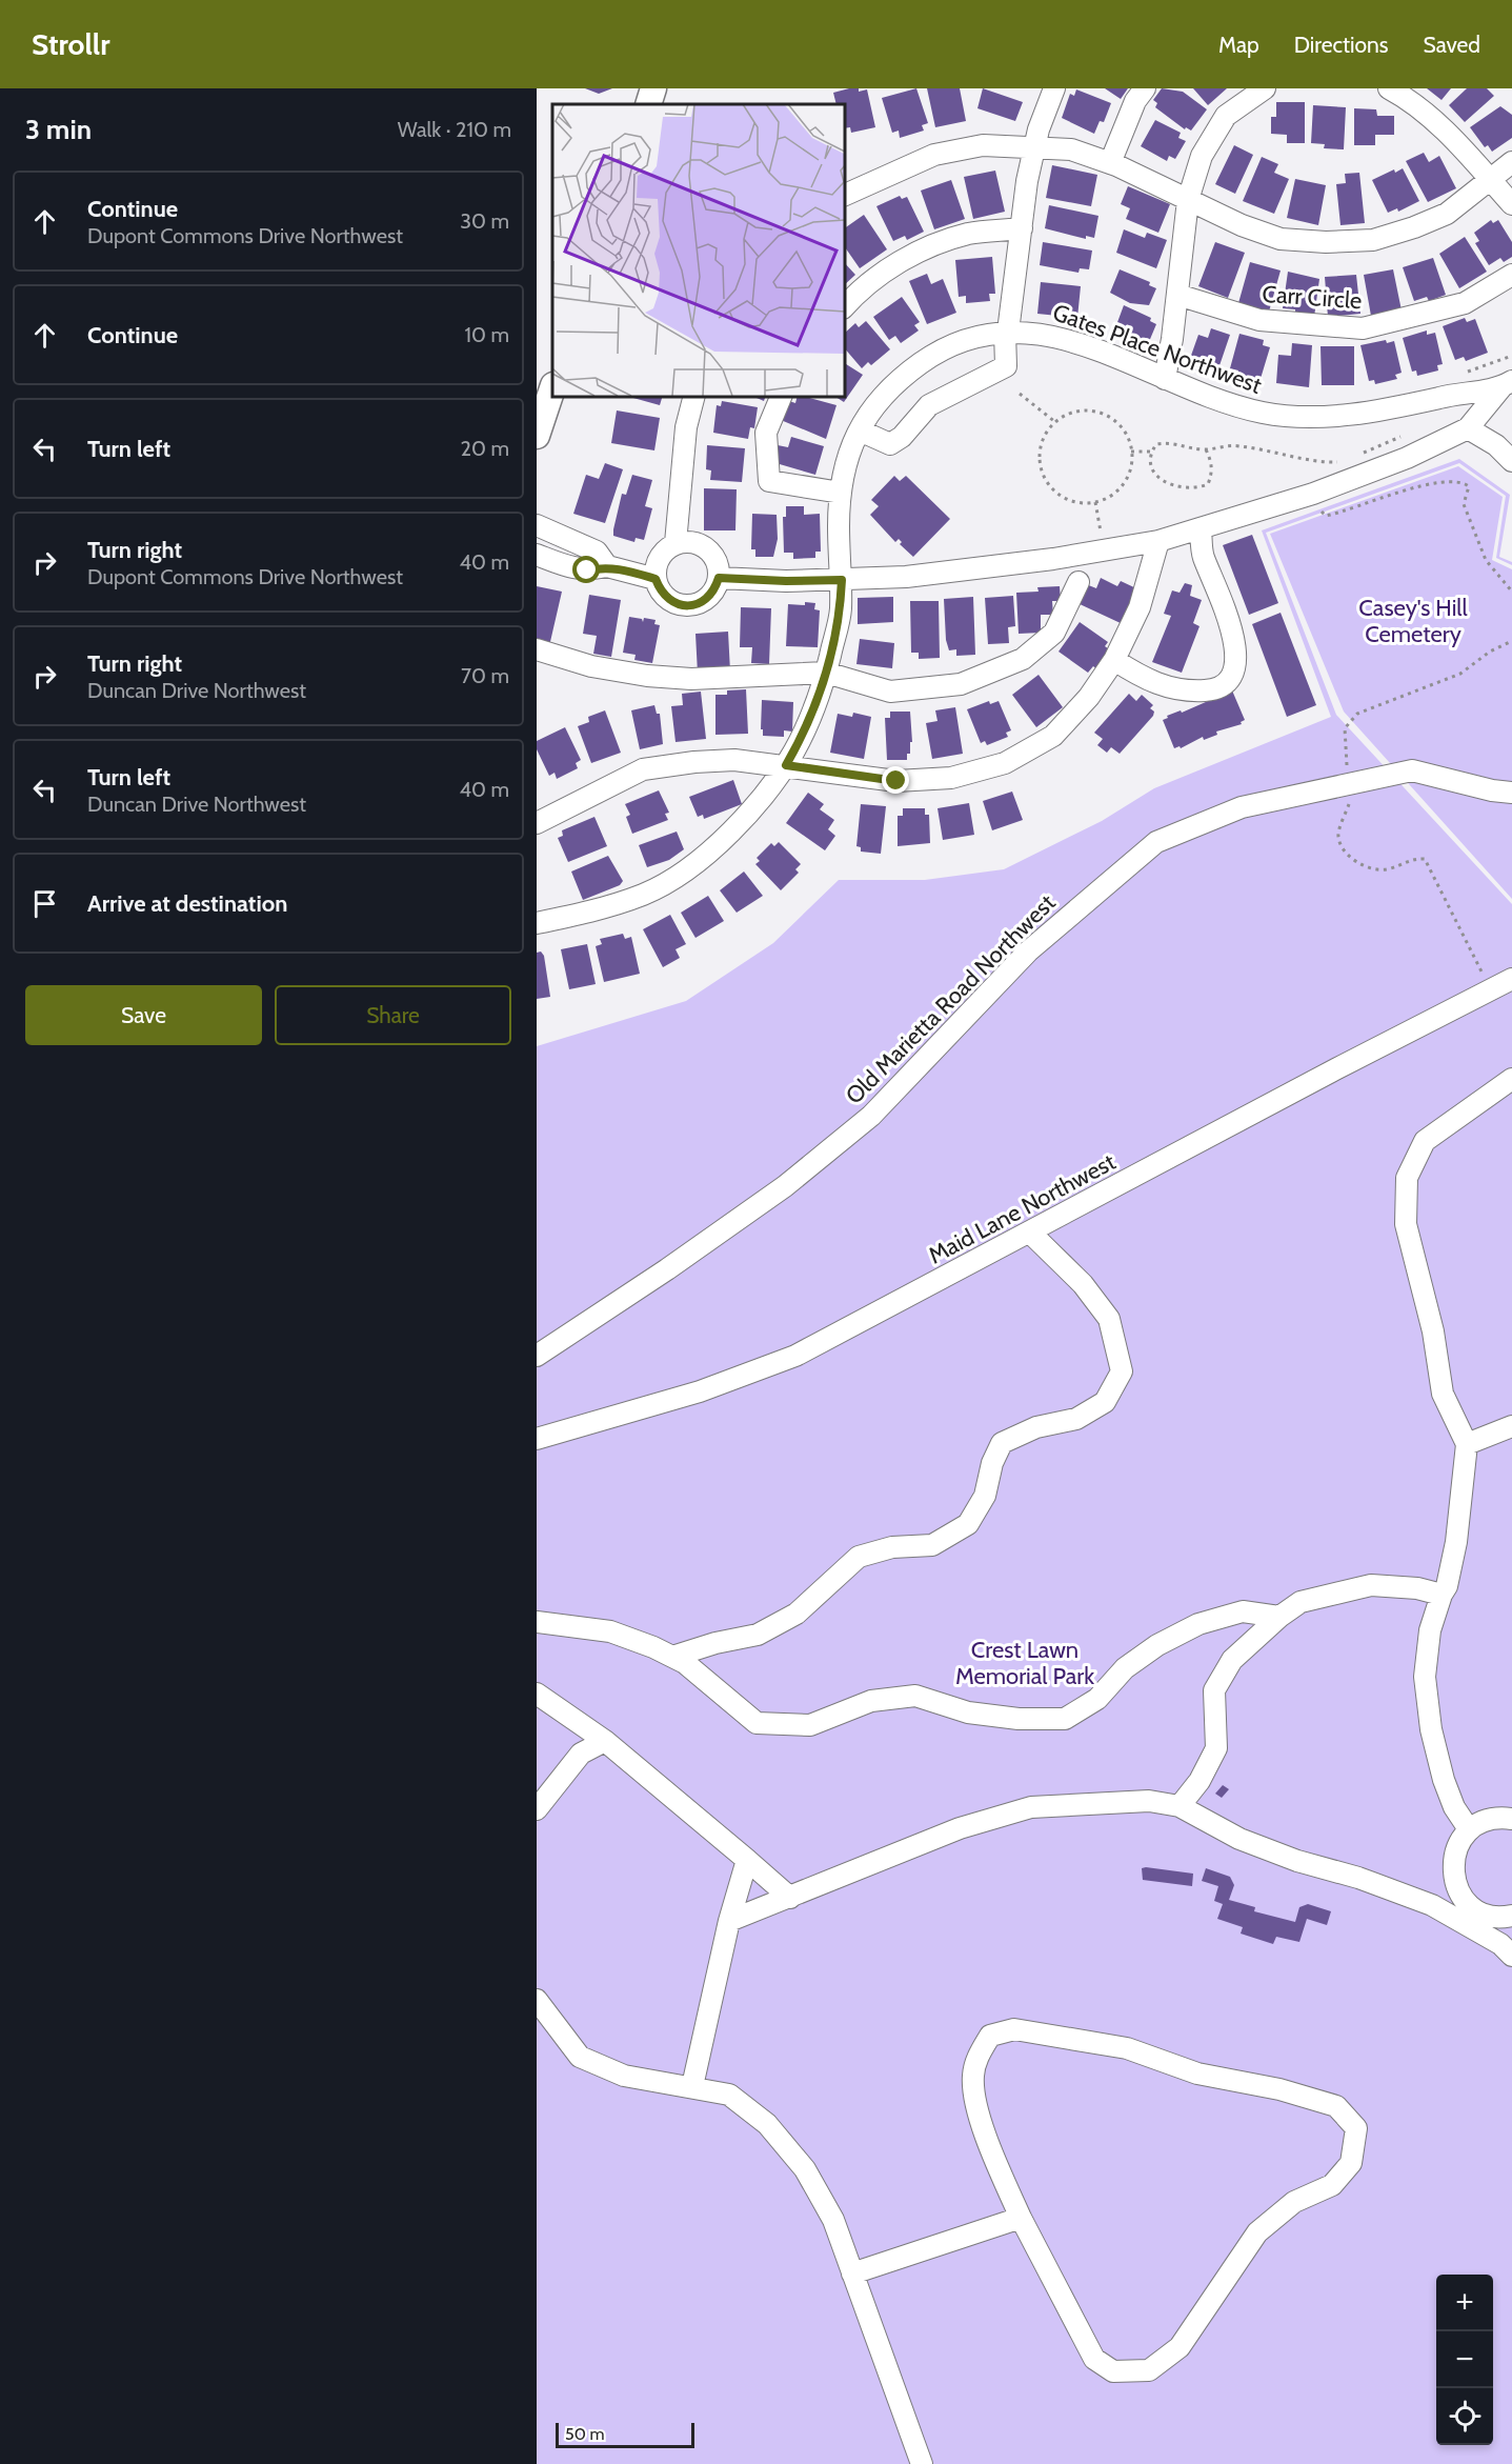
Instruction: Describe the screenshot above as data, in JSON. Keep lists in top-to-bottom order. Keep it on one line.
{"streets":{"street":["Carr Circle","Gates Place Northwest","Old Marietta Road Northwest","Maid Lane Northwest"]},"parks":["Casey's Hill Cemetery","Crest Lawn Memorial Park"],"scale_bar":"50 m","page":{"header":"Strollr","nav":["Map","Directions","Saved"],"heading":["3 min","Walk · 210 m"],"list":[["Continue","Dupont Commons Drive Northwest","30 m"],["Continue","10 m"],["Turn left","20 m"],["Turn right","Dupont Commons Drive Northwest","40 m"],["Turn right","Duncan Drive Northwest","70 m"],["Turn left","Duncan Drive Northwest","40 m"],"Arrive at destination"],"buttons":["Save","Share"],"map_buttons":["+","−"],"scale":"50 m"}}
